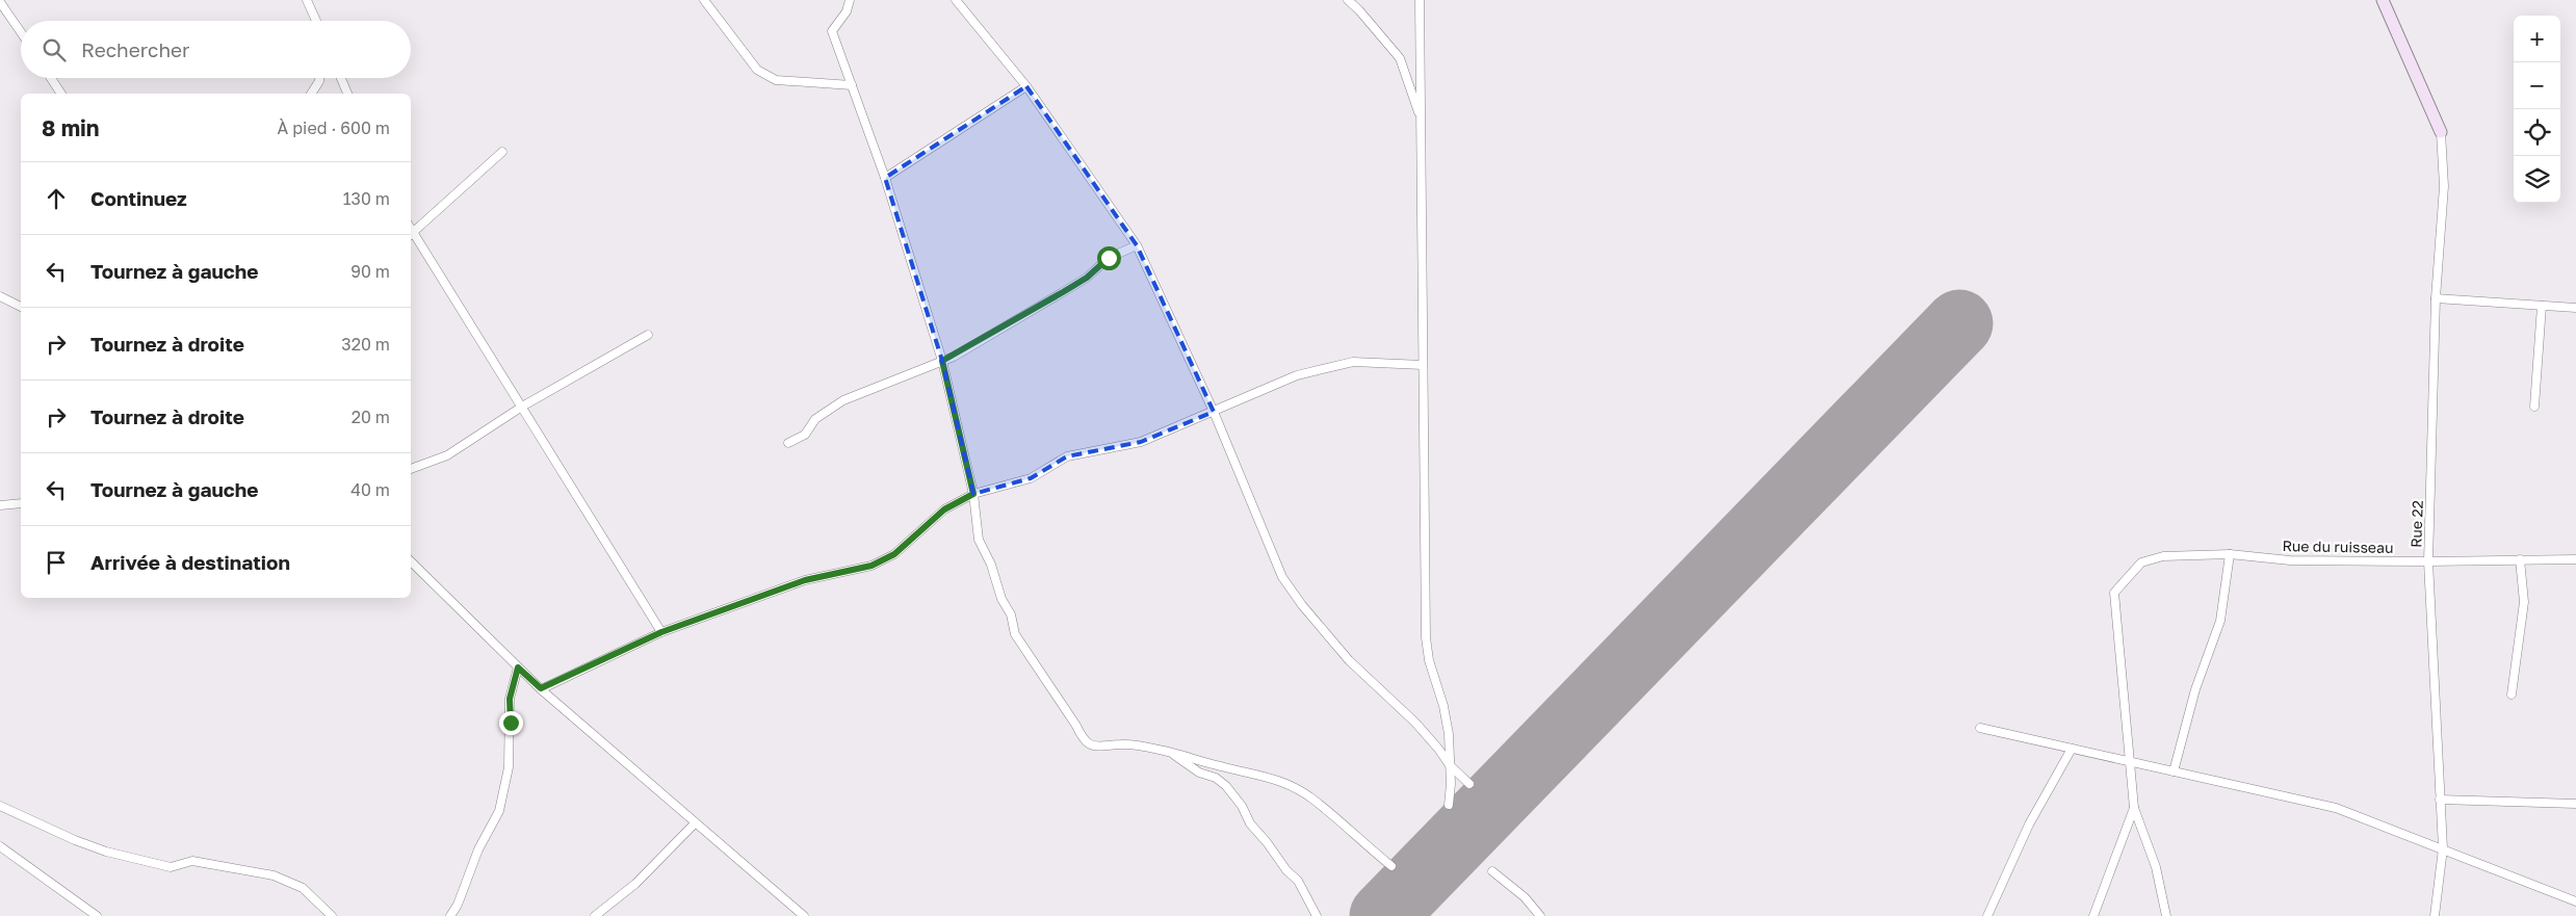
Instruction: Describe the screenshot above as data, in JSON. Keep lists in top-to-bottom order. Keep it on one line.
{"streets":{"street":["Rue 22","Rue du ruisseau"]},"crossings":[["Rue 22","Rue du ruisseau"]],"page":{"map_buttons":["+","−"],"search":"Rechercher","heading":["8 min","À pied · 600 m"],"list":[["Continuez","130 m"],["Tournez à gauche","90 m"],["Tournez à droite","320 m"],["Tournez à droite","20 m"],["Tournez à gauche","40 m"],"Arrivée à destination"]}}
